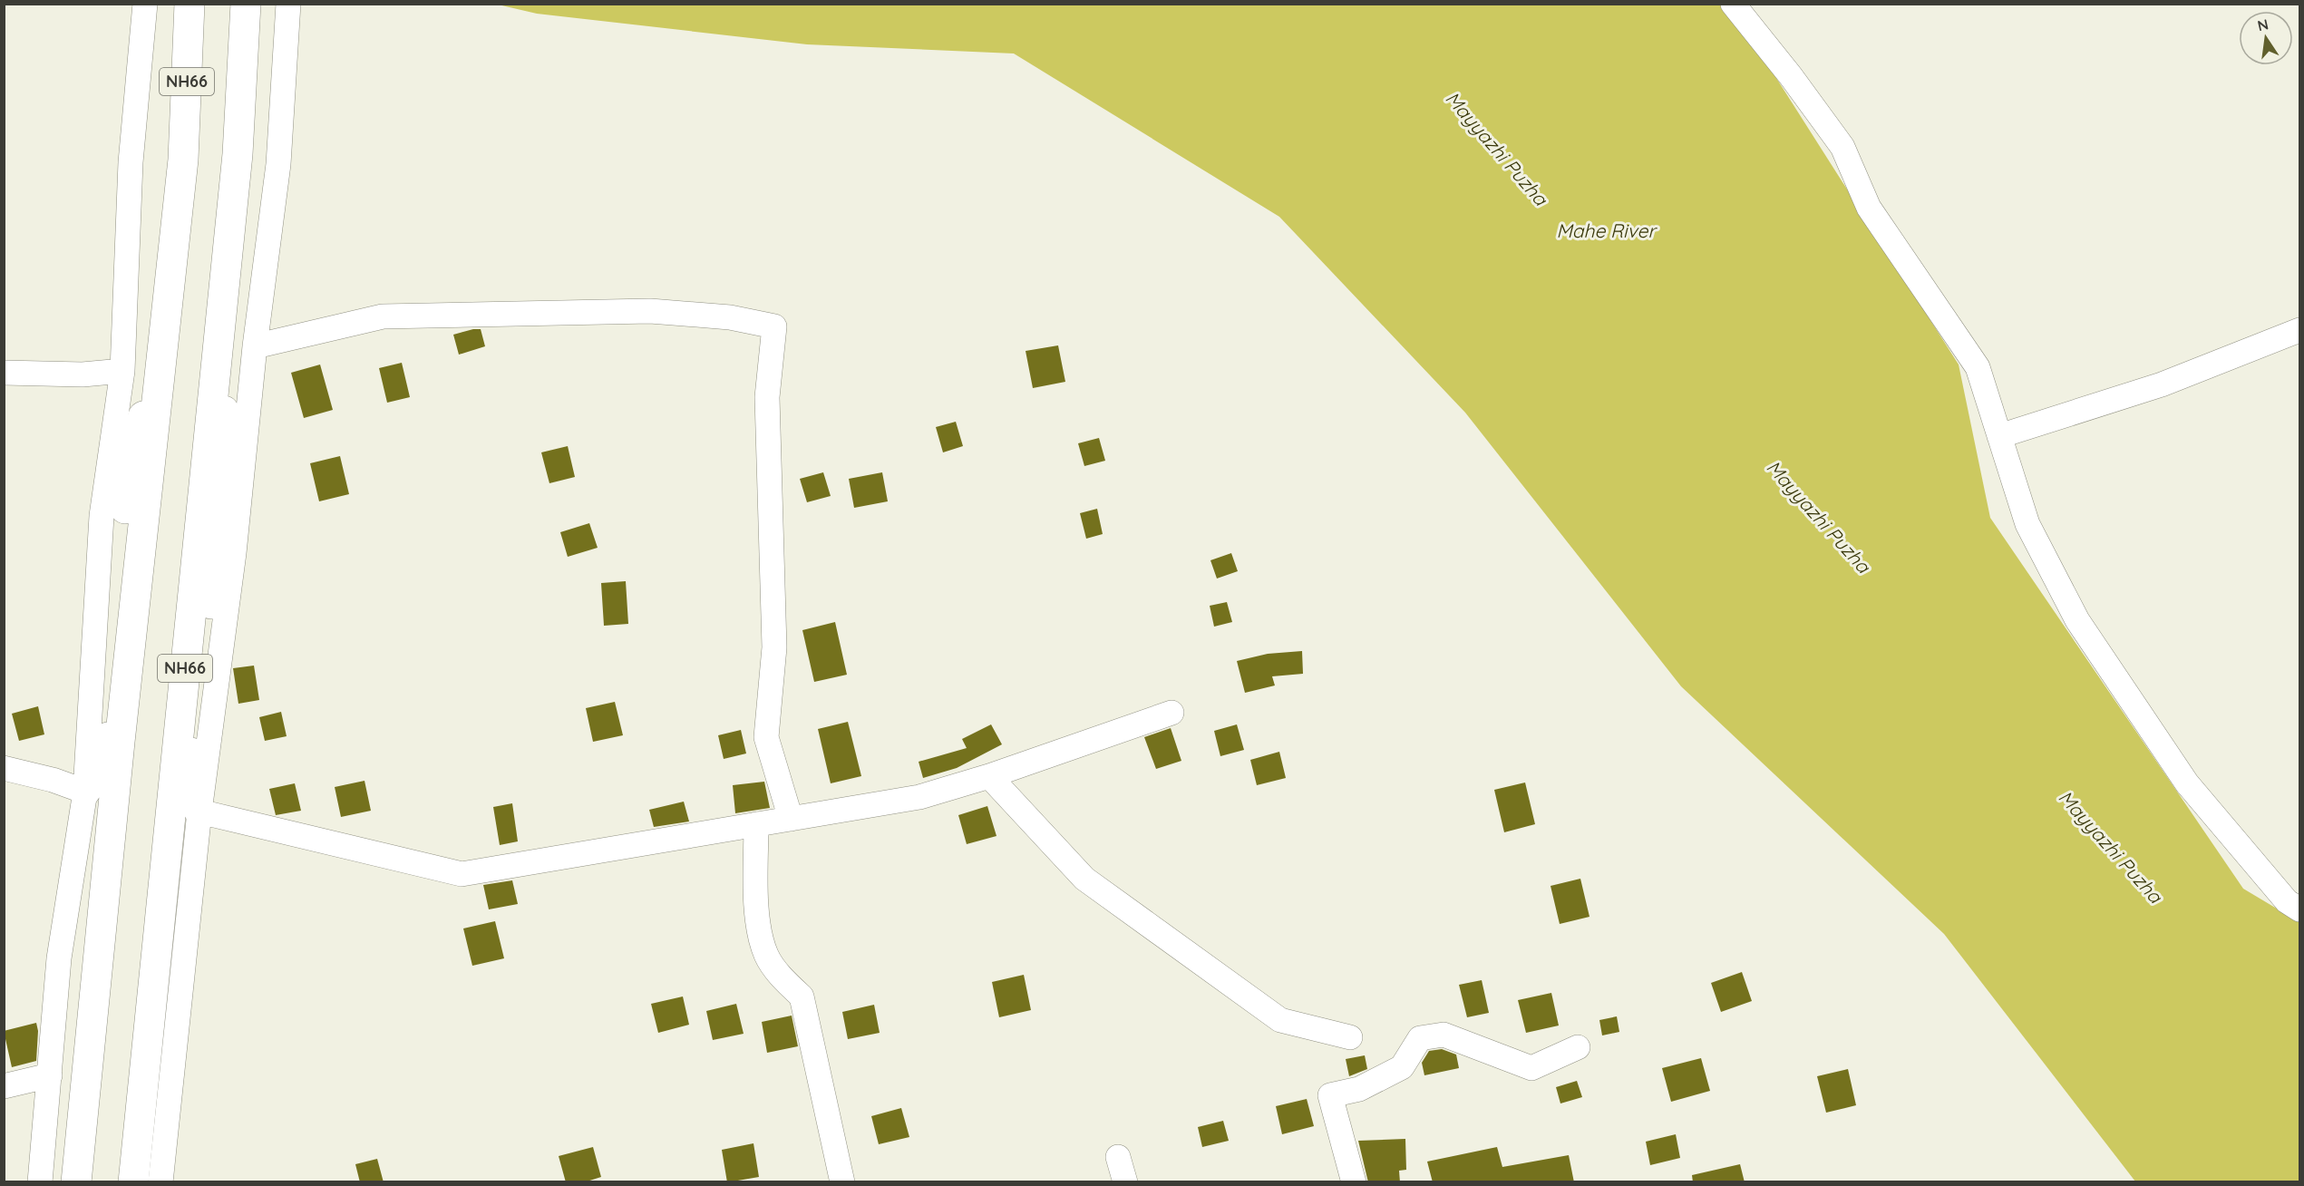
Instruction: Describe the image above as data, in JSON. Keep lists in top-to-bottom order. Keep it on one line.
{"streets":{"highway":["NH66"]},"water":["Mayyazhi Puzha","Mahe River"],"north":"top"}
